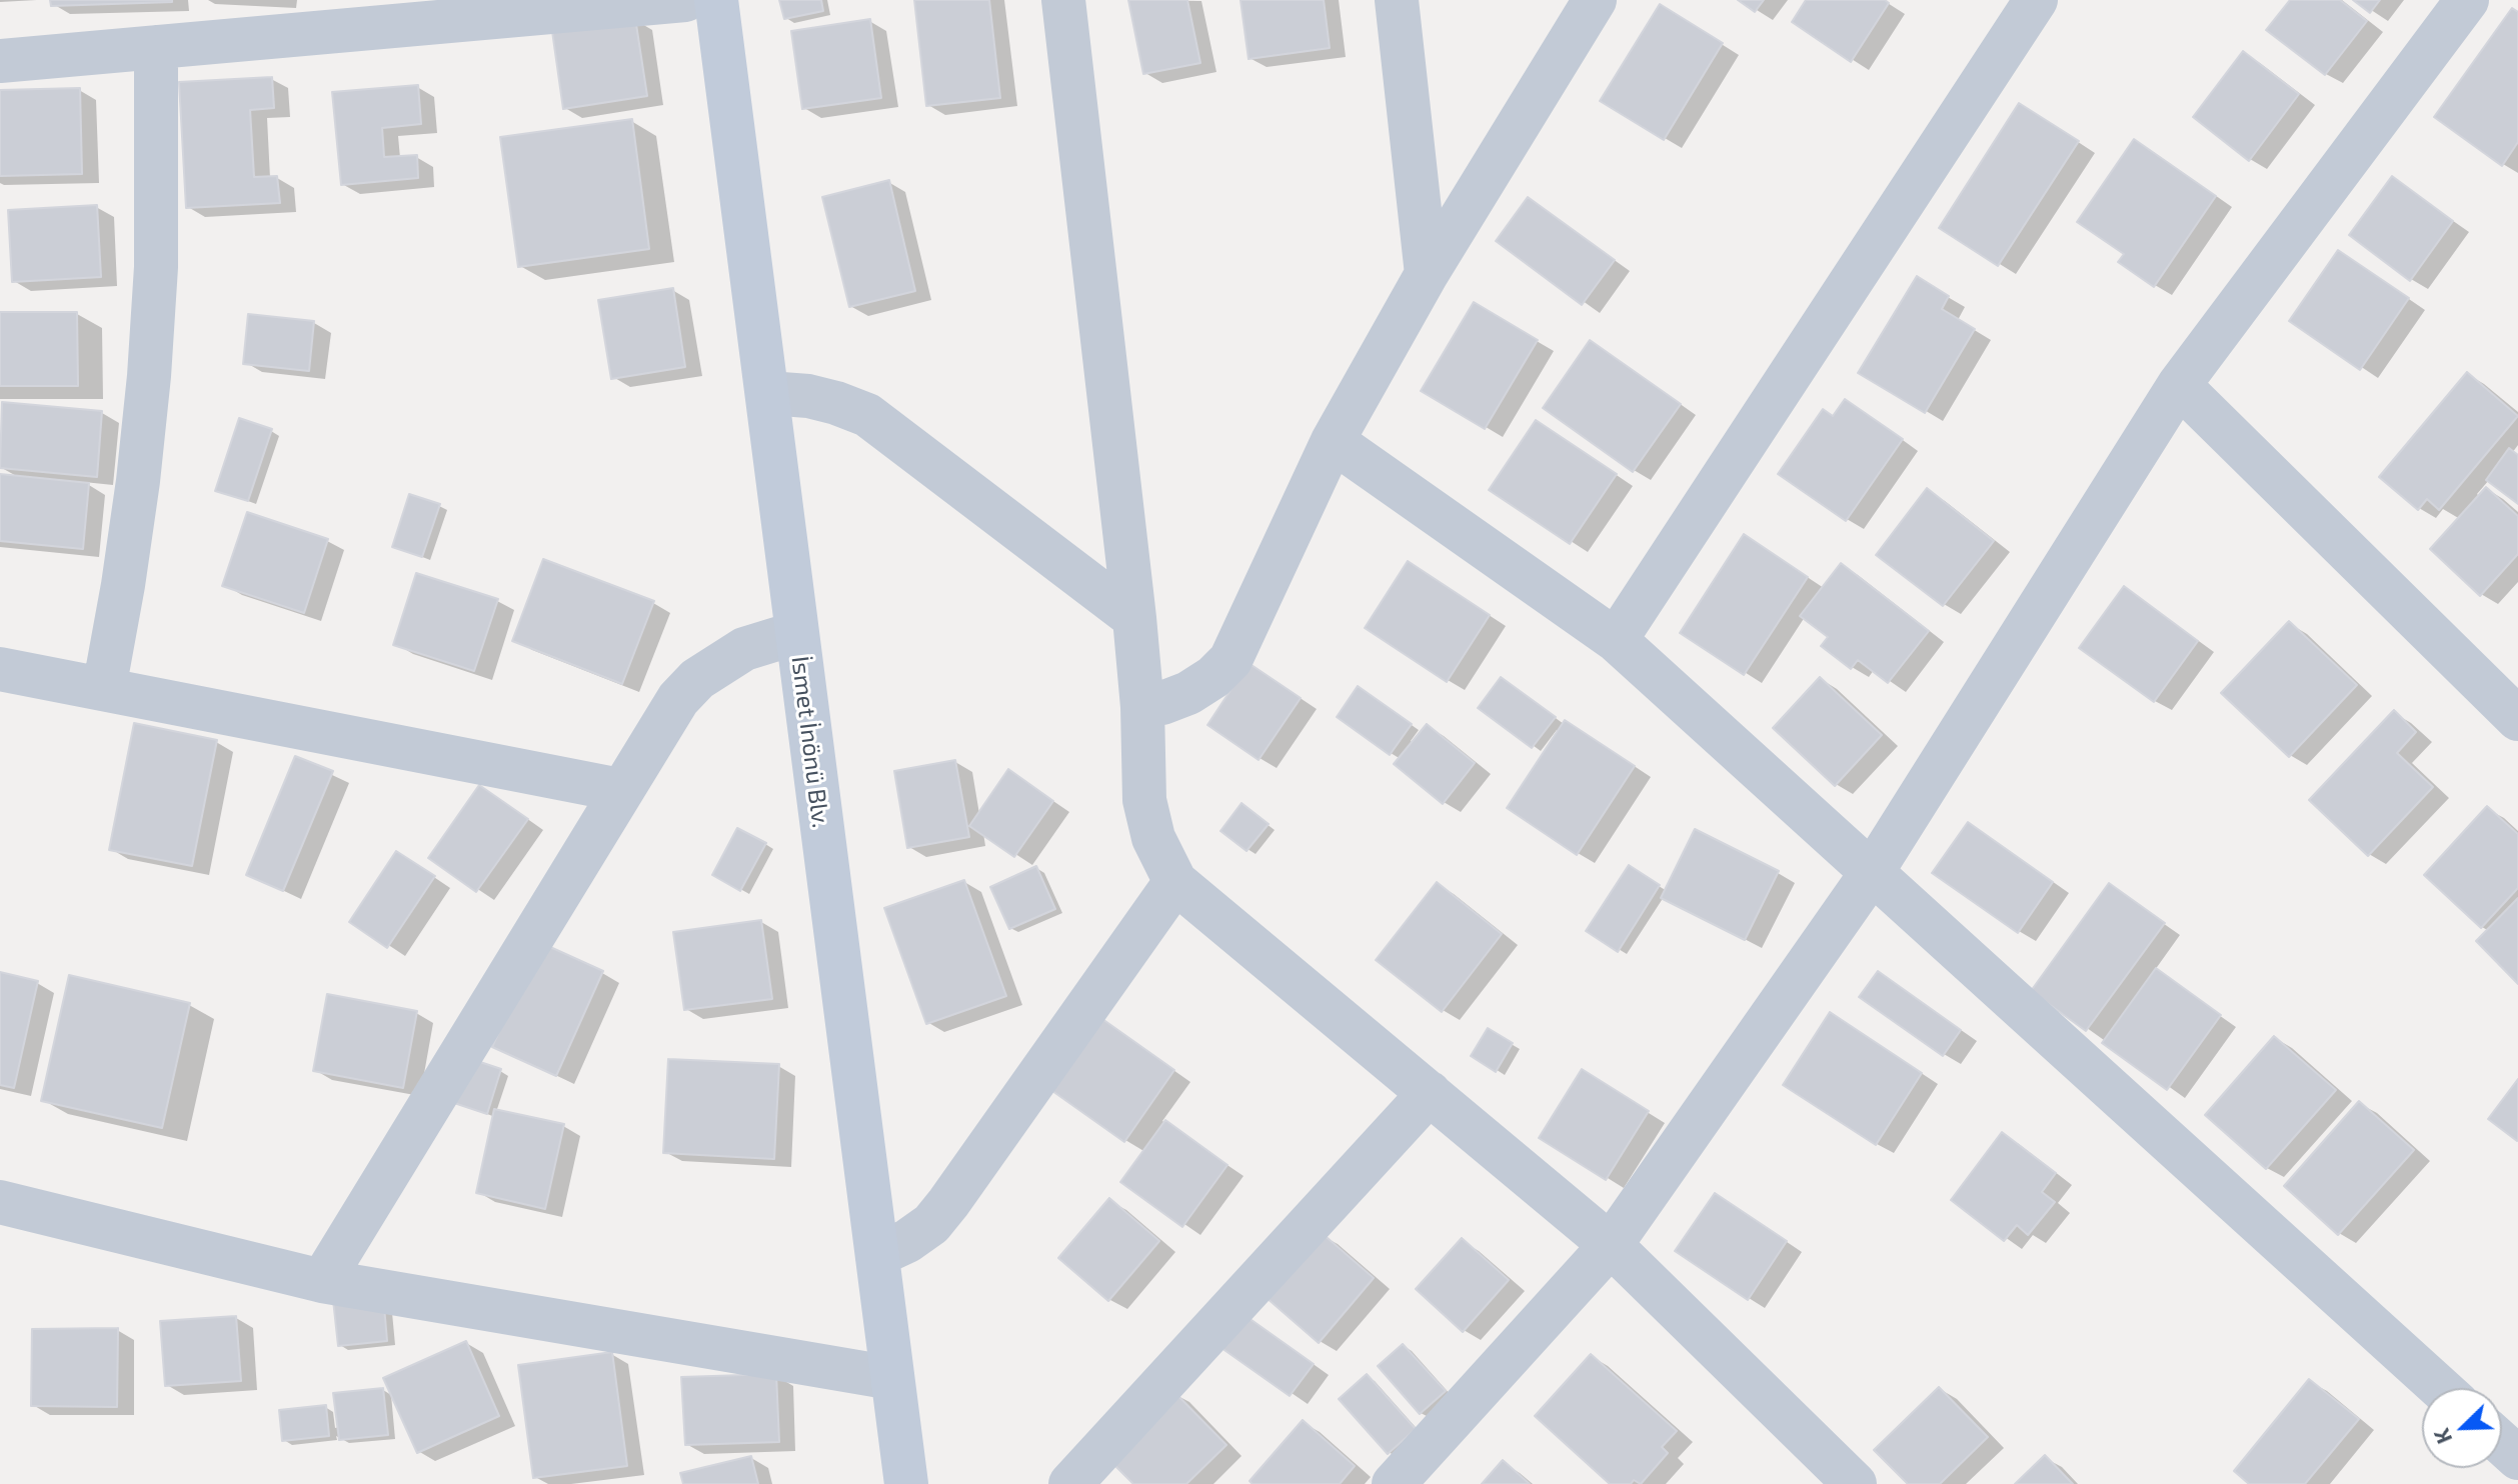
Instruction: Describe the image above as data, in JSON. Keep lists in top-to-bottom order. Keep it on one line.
{"streets":{"main road":["İsmet İnönü Blv."]},"north":"bottom left"}
